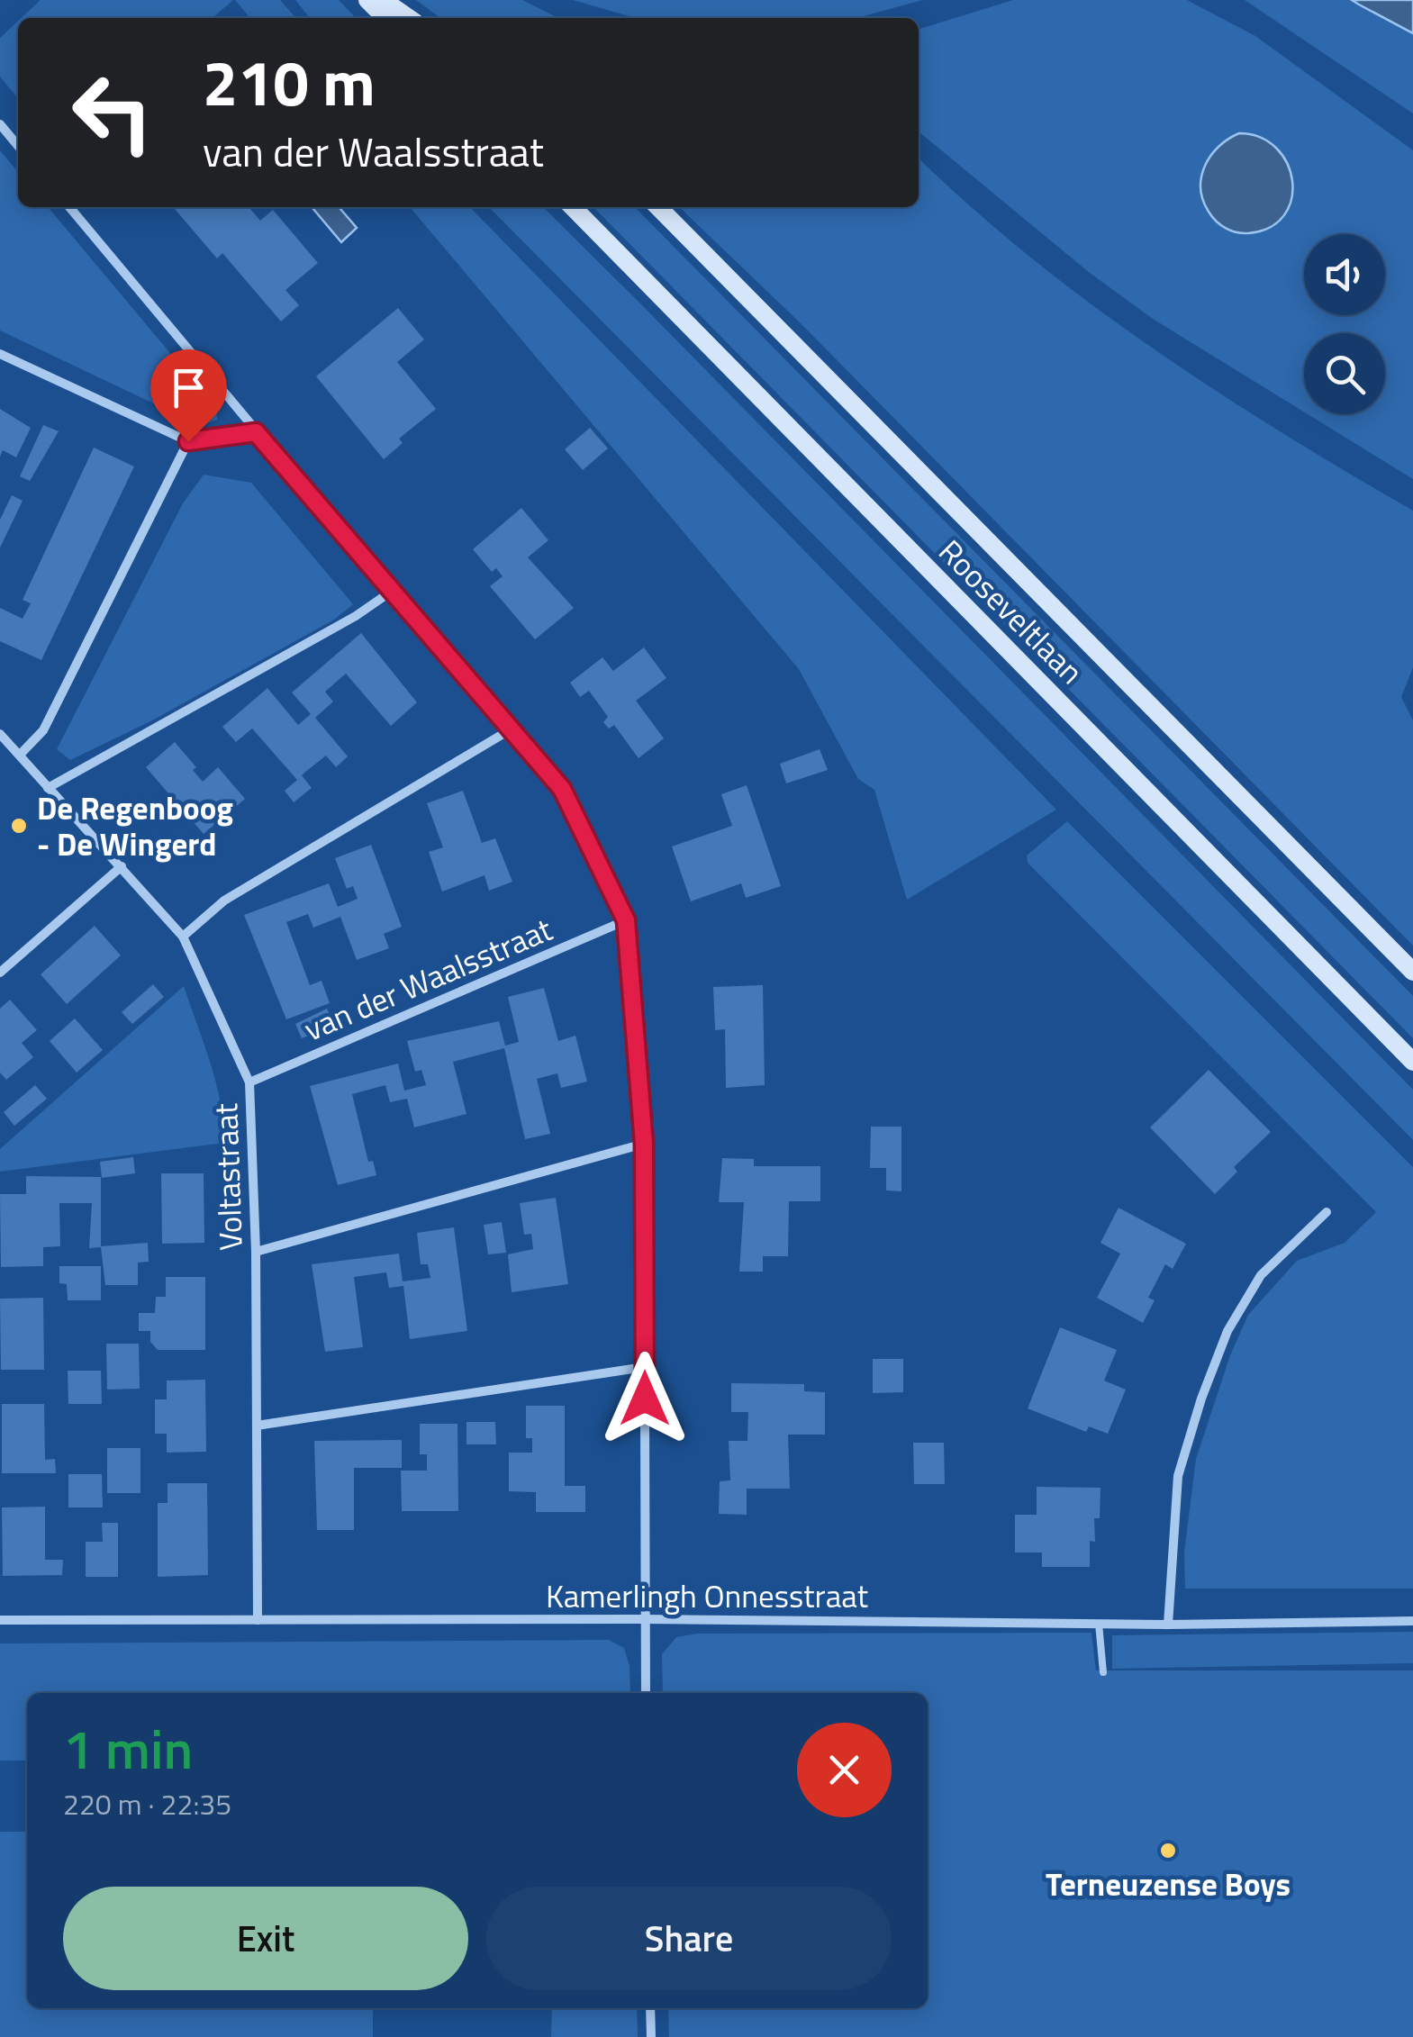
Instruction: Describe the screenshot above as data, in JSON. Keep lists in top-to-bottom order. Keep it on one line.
{"streets":{"main road":["Rooseveltlaan"],"street":["van der Waalsstraat","Voltastraat","Kamerlingh Onnesstraat"]},"crossings":[["van der Waalsstraat","Voltastraat"],["Voltastraat","Kamerlingh Onnesstraat"]],"places":["De Regenboog - De Wingerd","Terneuzense Boys"],"page":{"turn":["210 m","van der Waalsstraat"],"heading":["1 min","220 m · 22:35"],"buttons":["Exit","Share"]}}
